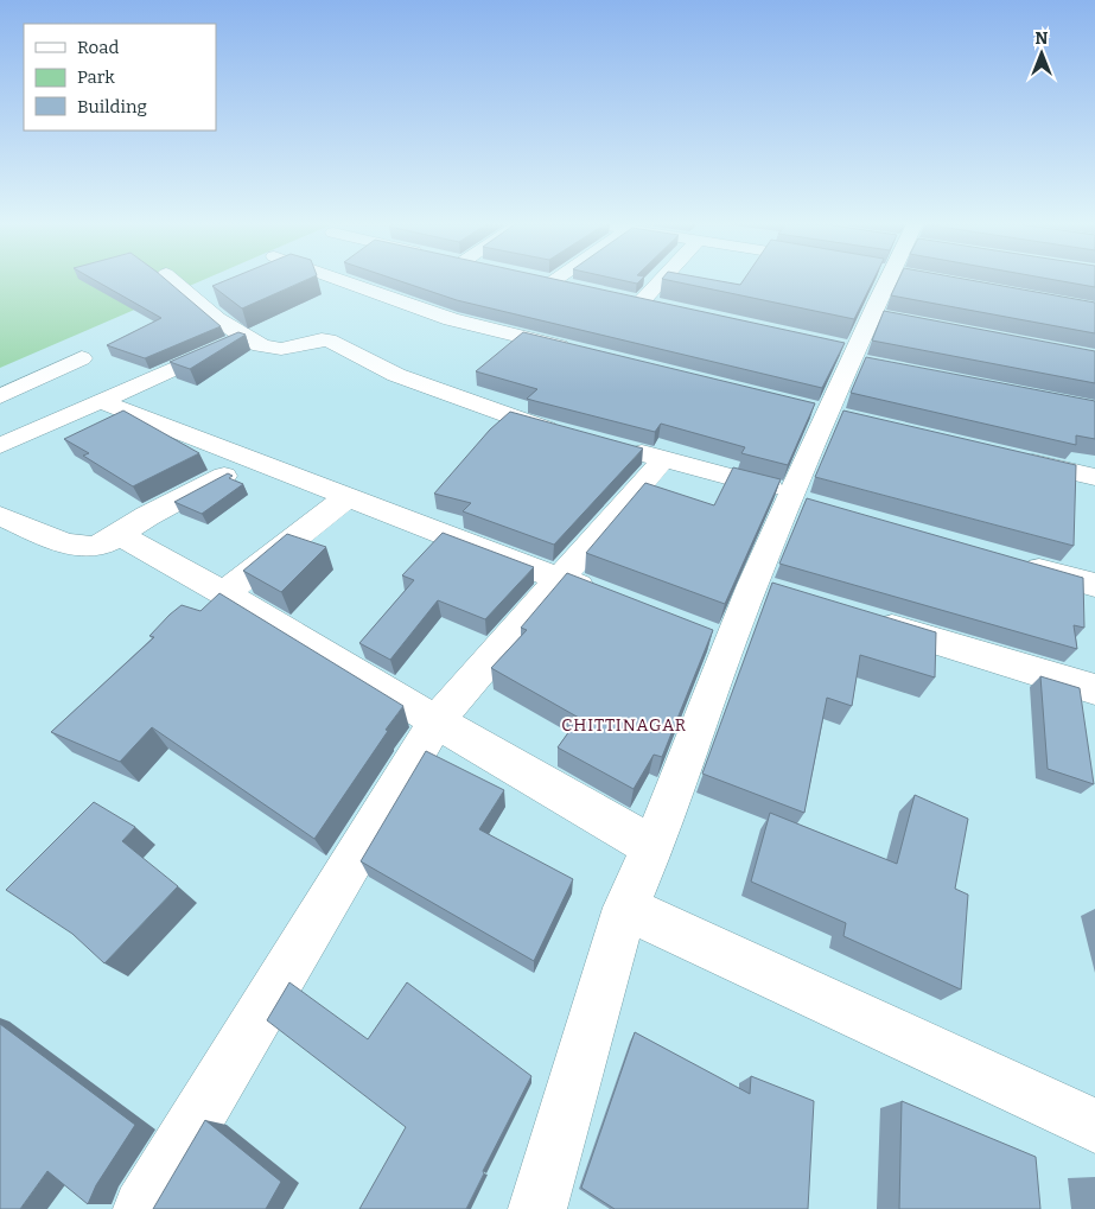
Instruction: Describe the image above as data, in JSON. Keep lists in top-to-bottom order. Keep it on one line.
{"districts":["CHITTINAGAR"],"legend":["Road","Park","Building"],"north":"top"}
